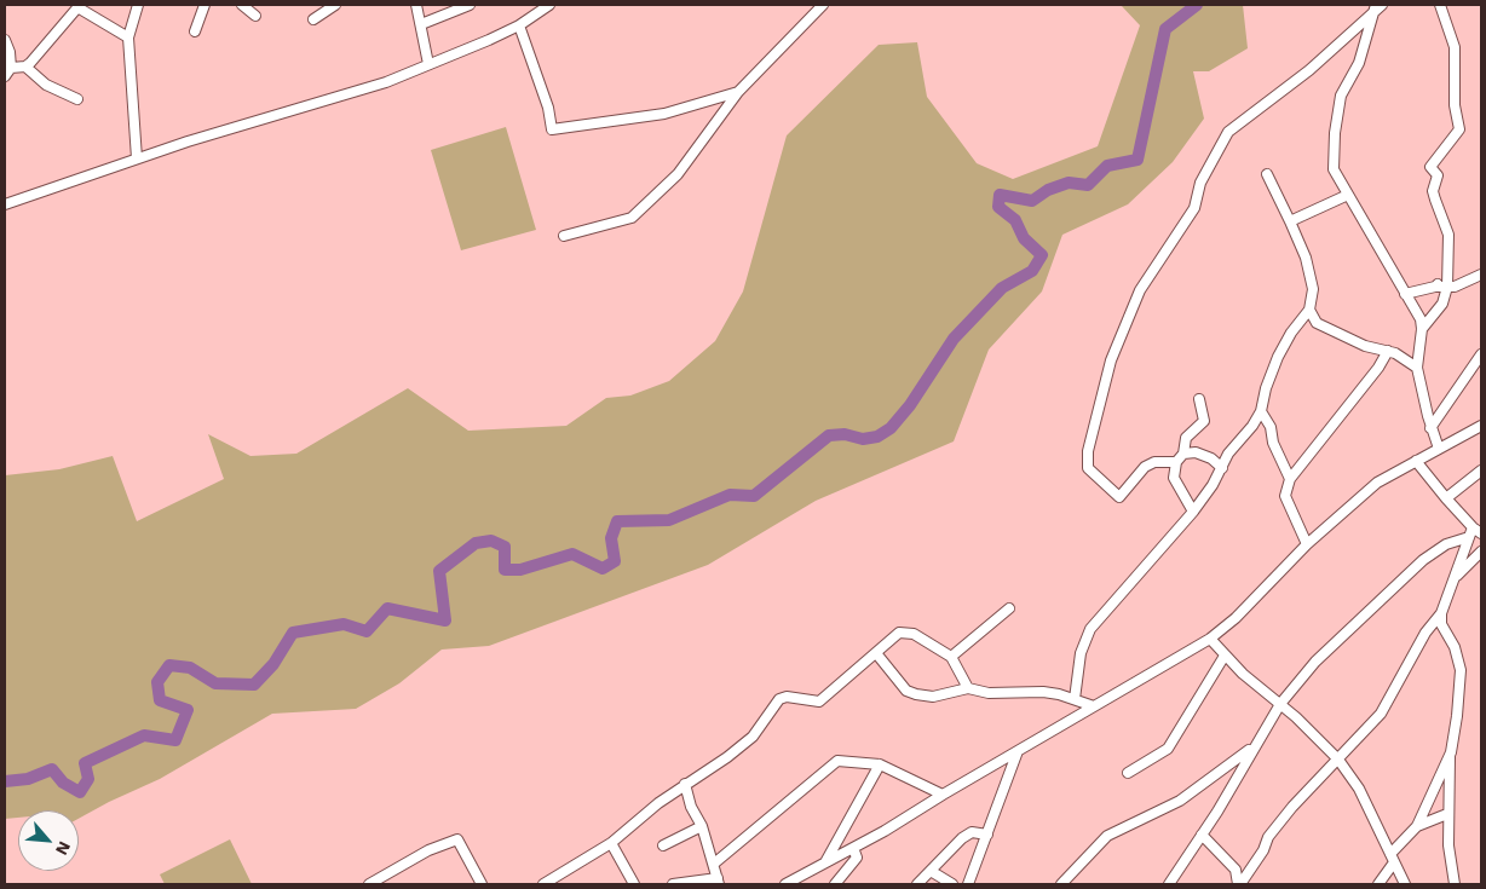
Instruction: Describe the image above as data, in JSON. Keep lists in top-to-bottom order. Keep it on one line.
{"north":"bottom right"}
